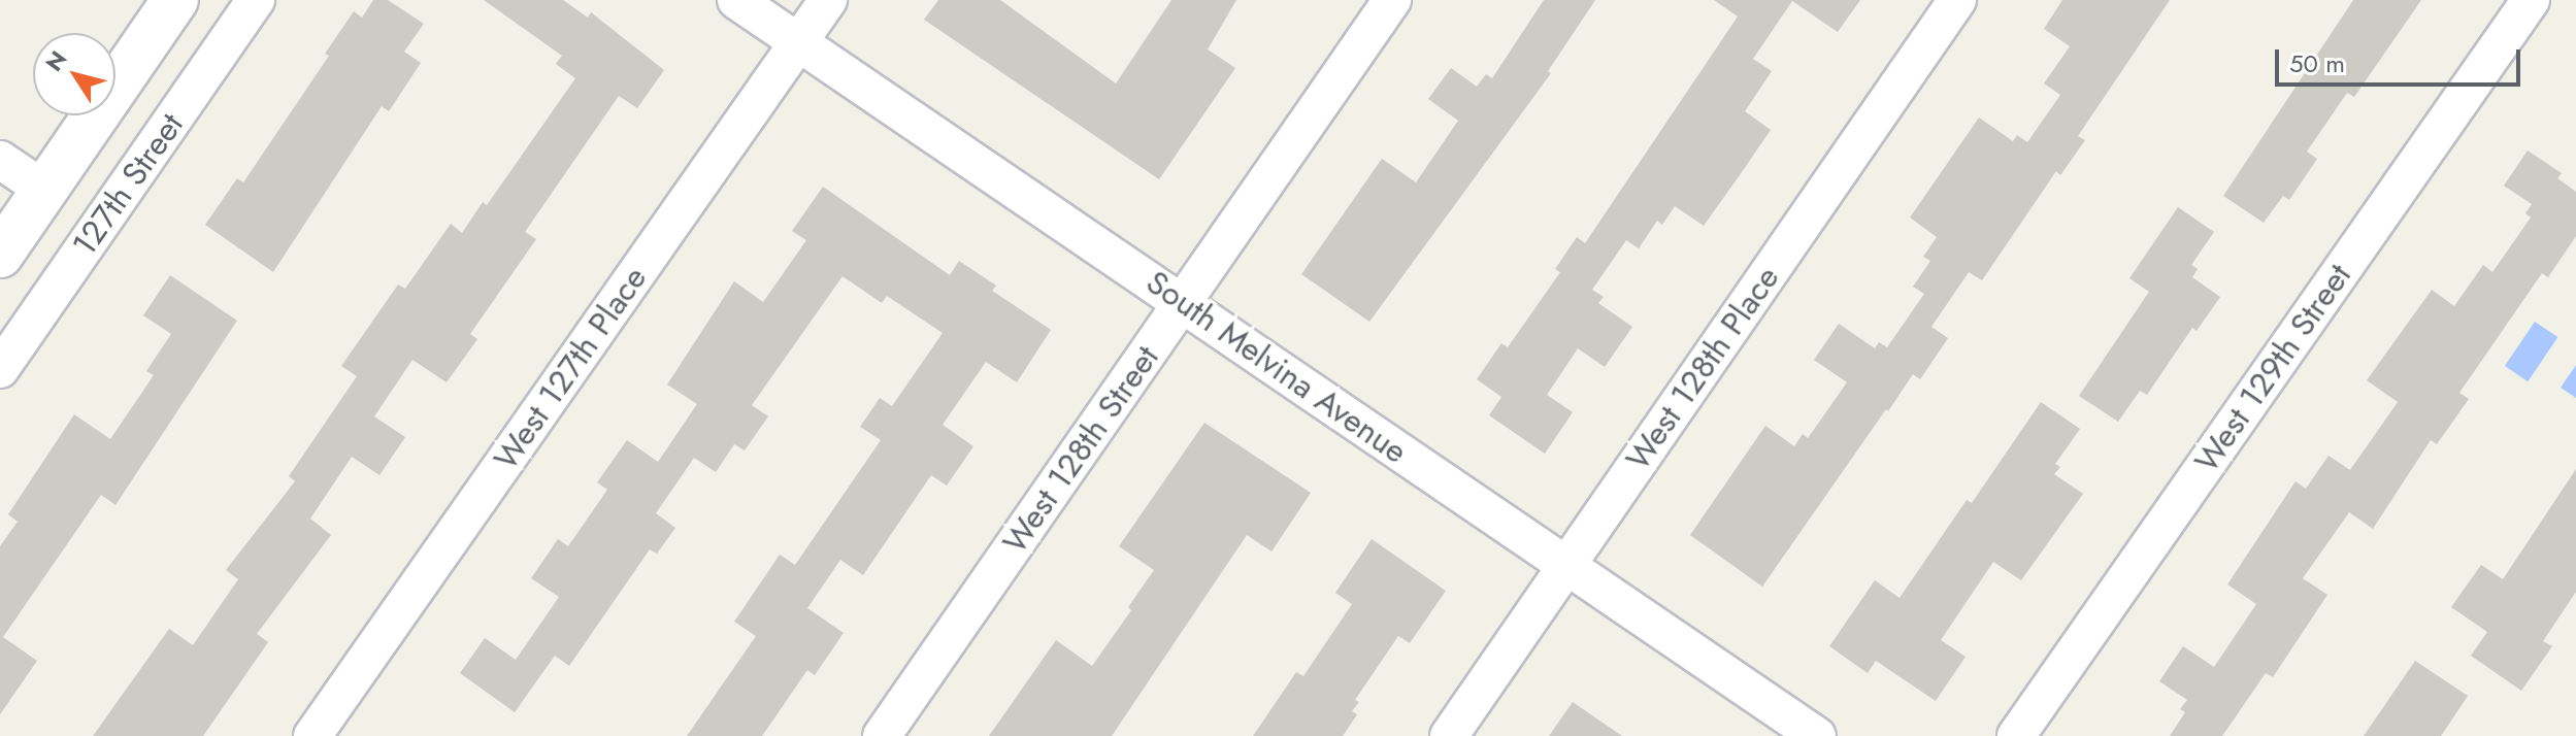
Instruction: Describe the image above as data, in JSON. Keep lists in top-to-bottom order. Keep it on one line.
{"streets":{"street":["127th Street","South Melvina Avenue","West 127th Place","West 128th Place","West 129th Street","West 128th Street"]},"crossings":[["South Melvina Avenue","West 127th Place"],["South Melvina Avenue","West 128th Place"],["South Melvina Avenue","West 128th Street"]],"scale_bar":"50 m","north":"top left"}
